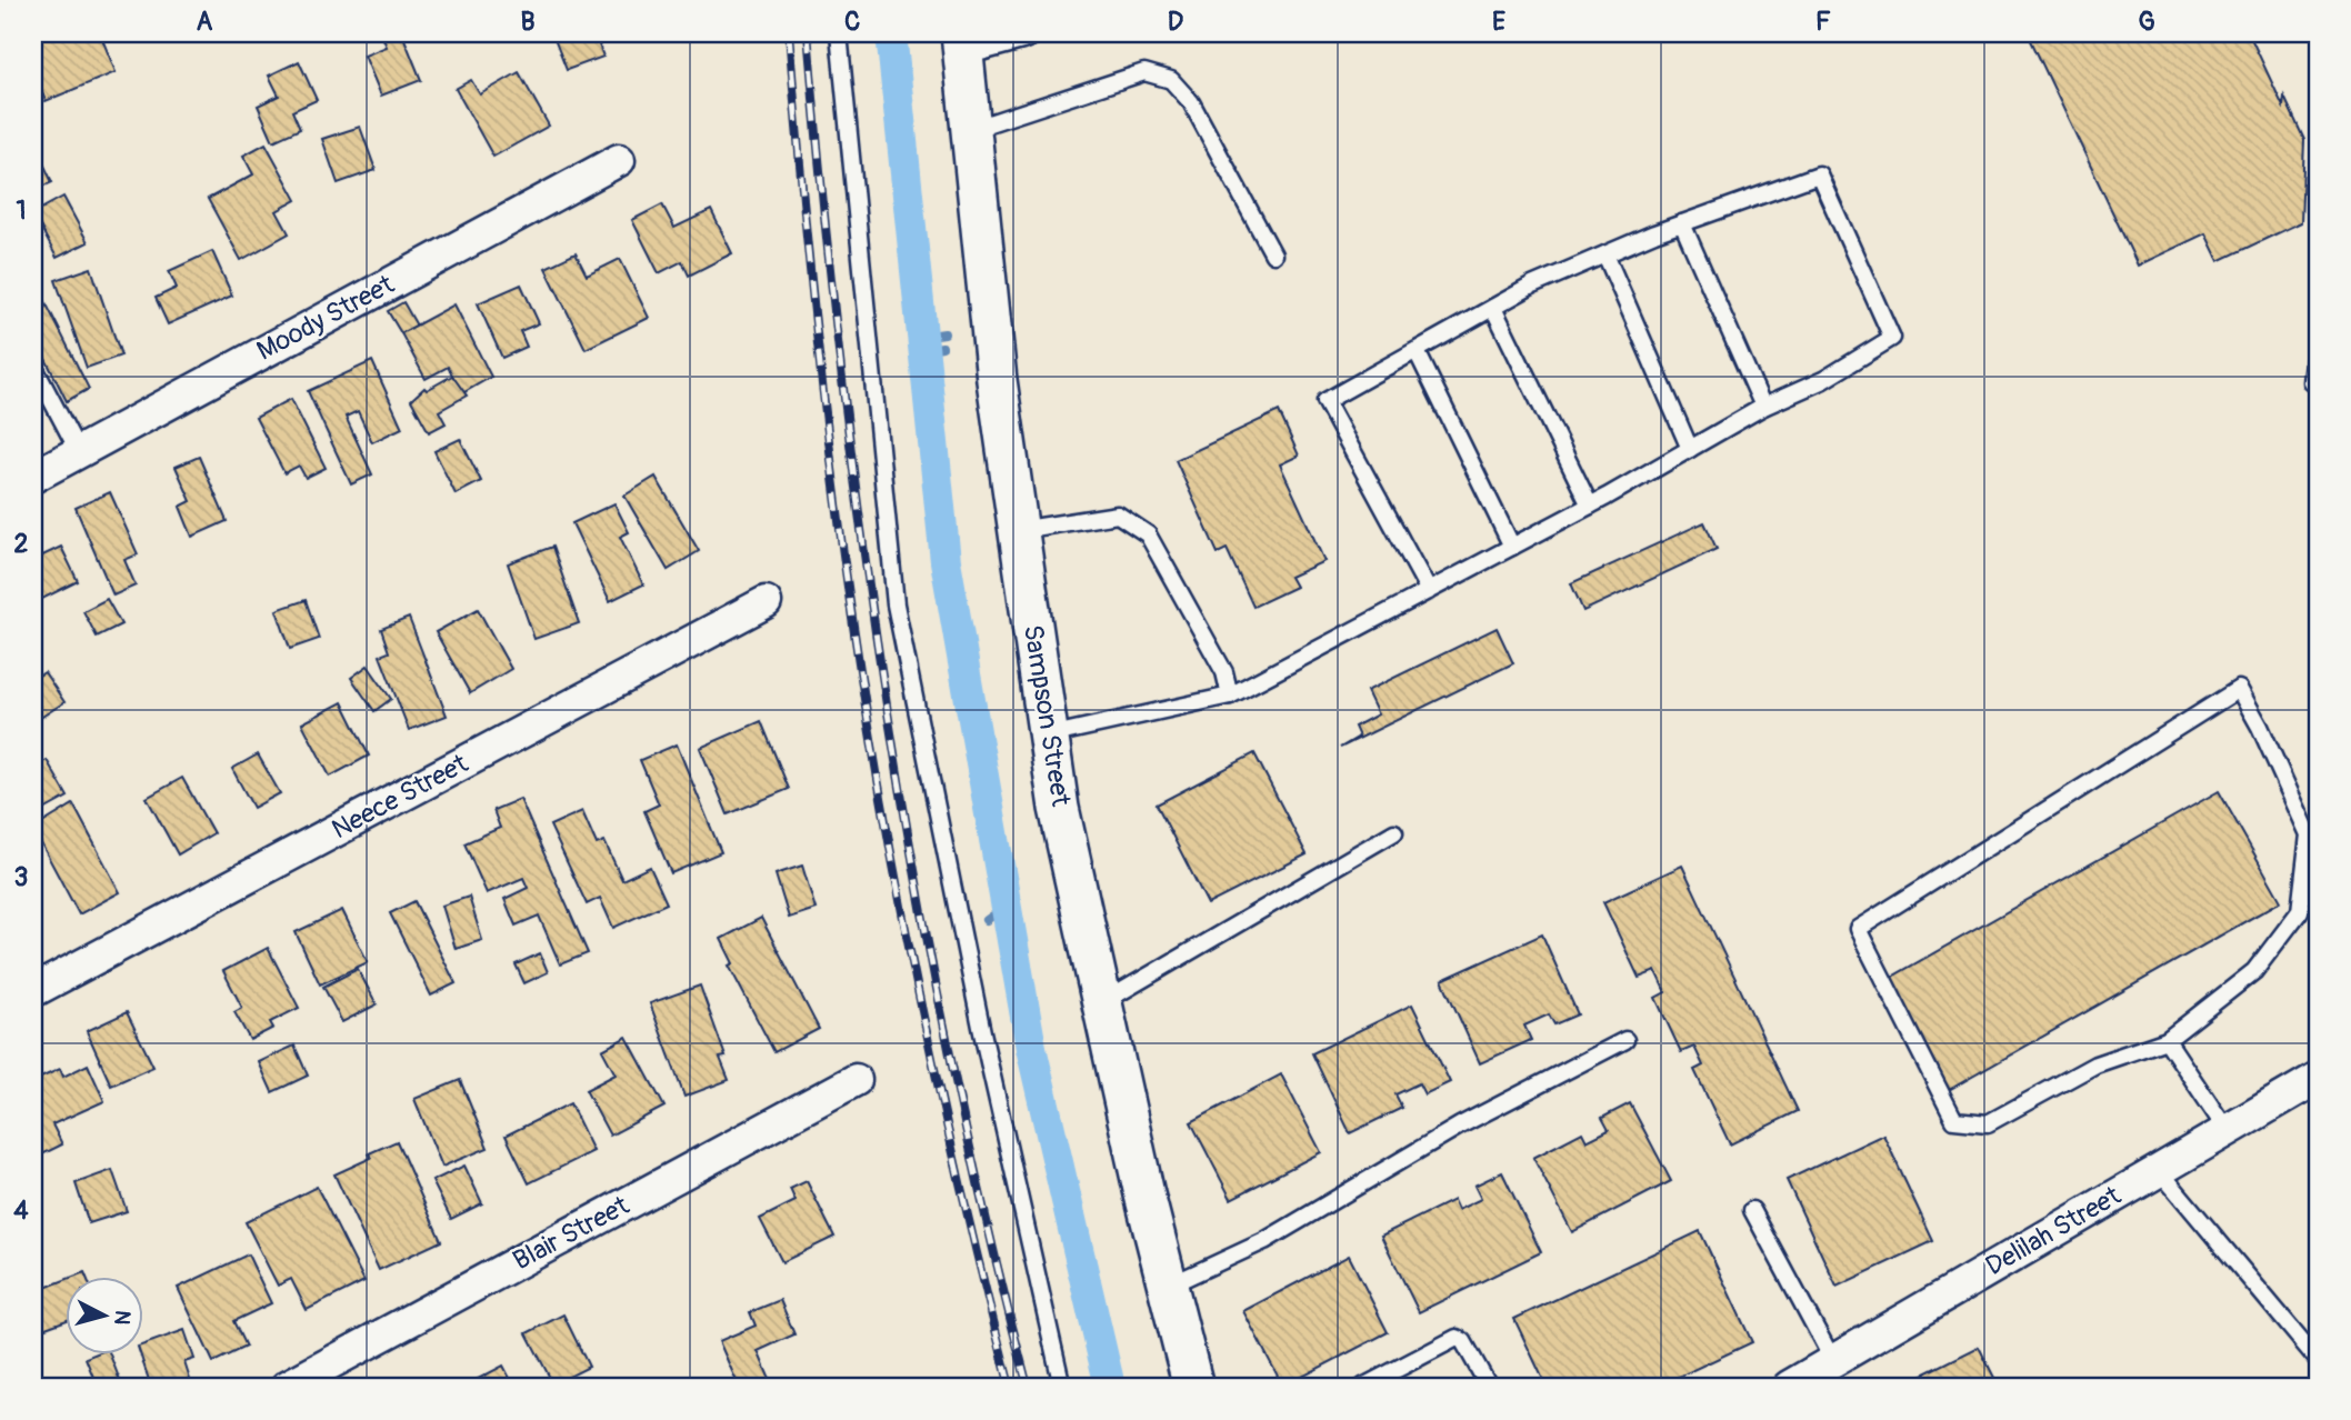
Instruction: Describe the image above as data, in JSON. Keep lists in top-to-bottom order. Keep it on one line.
{"streets":{"street":["Moody Street","Sampson Street","Neece Street","Delilah Street","Blair Street"]},"north":"right","grid":{"columns":["A","B","C","D","E","F","G"],"rows":["1","2","3","4"]}}
